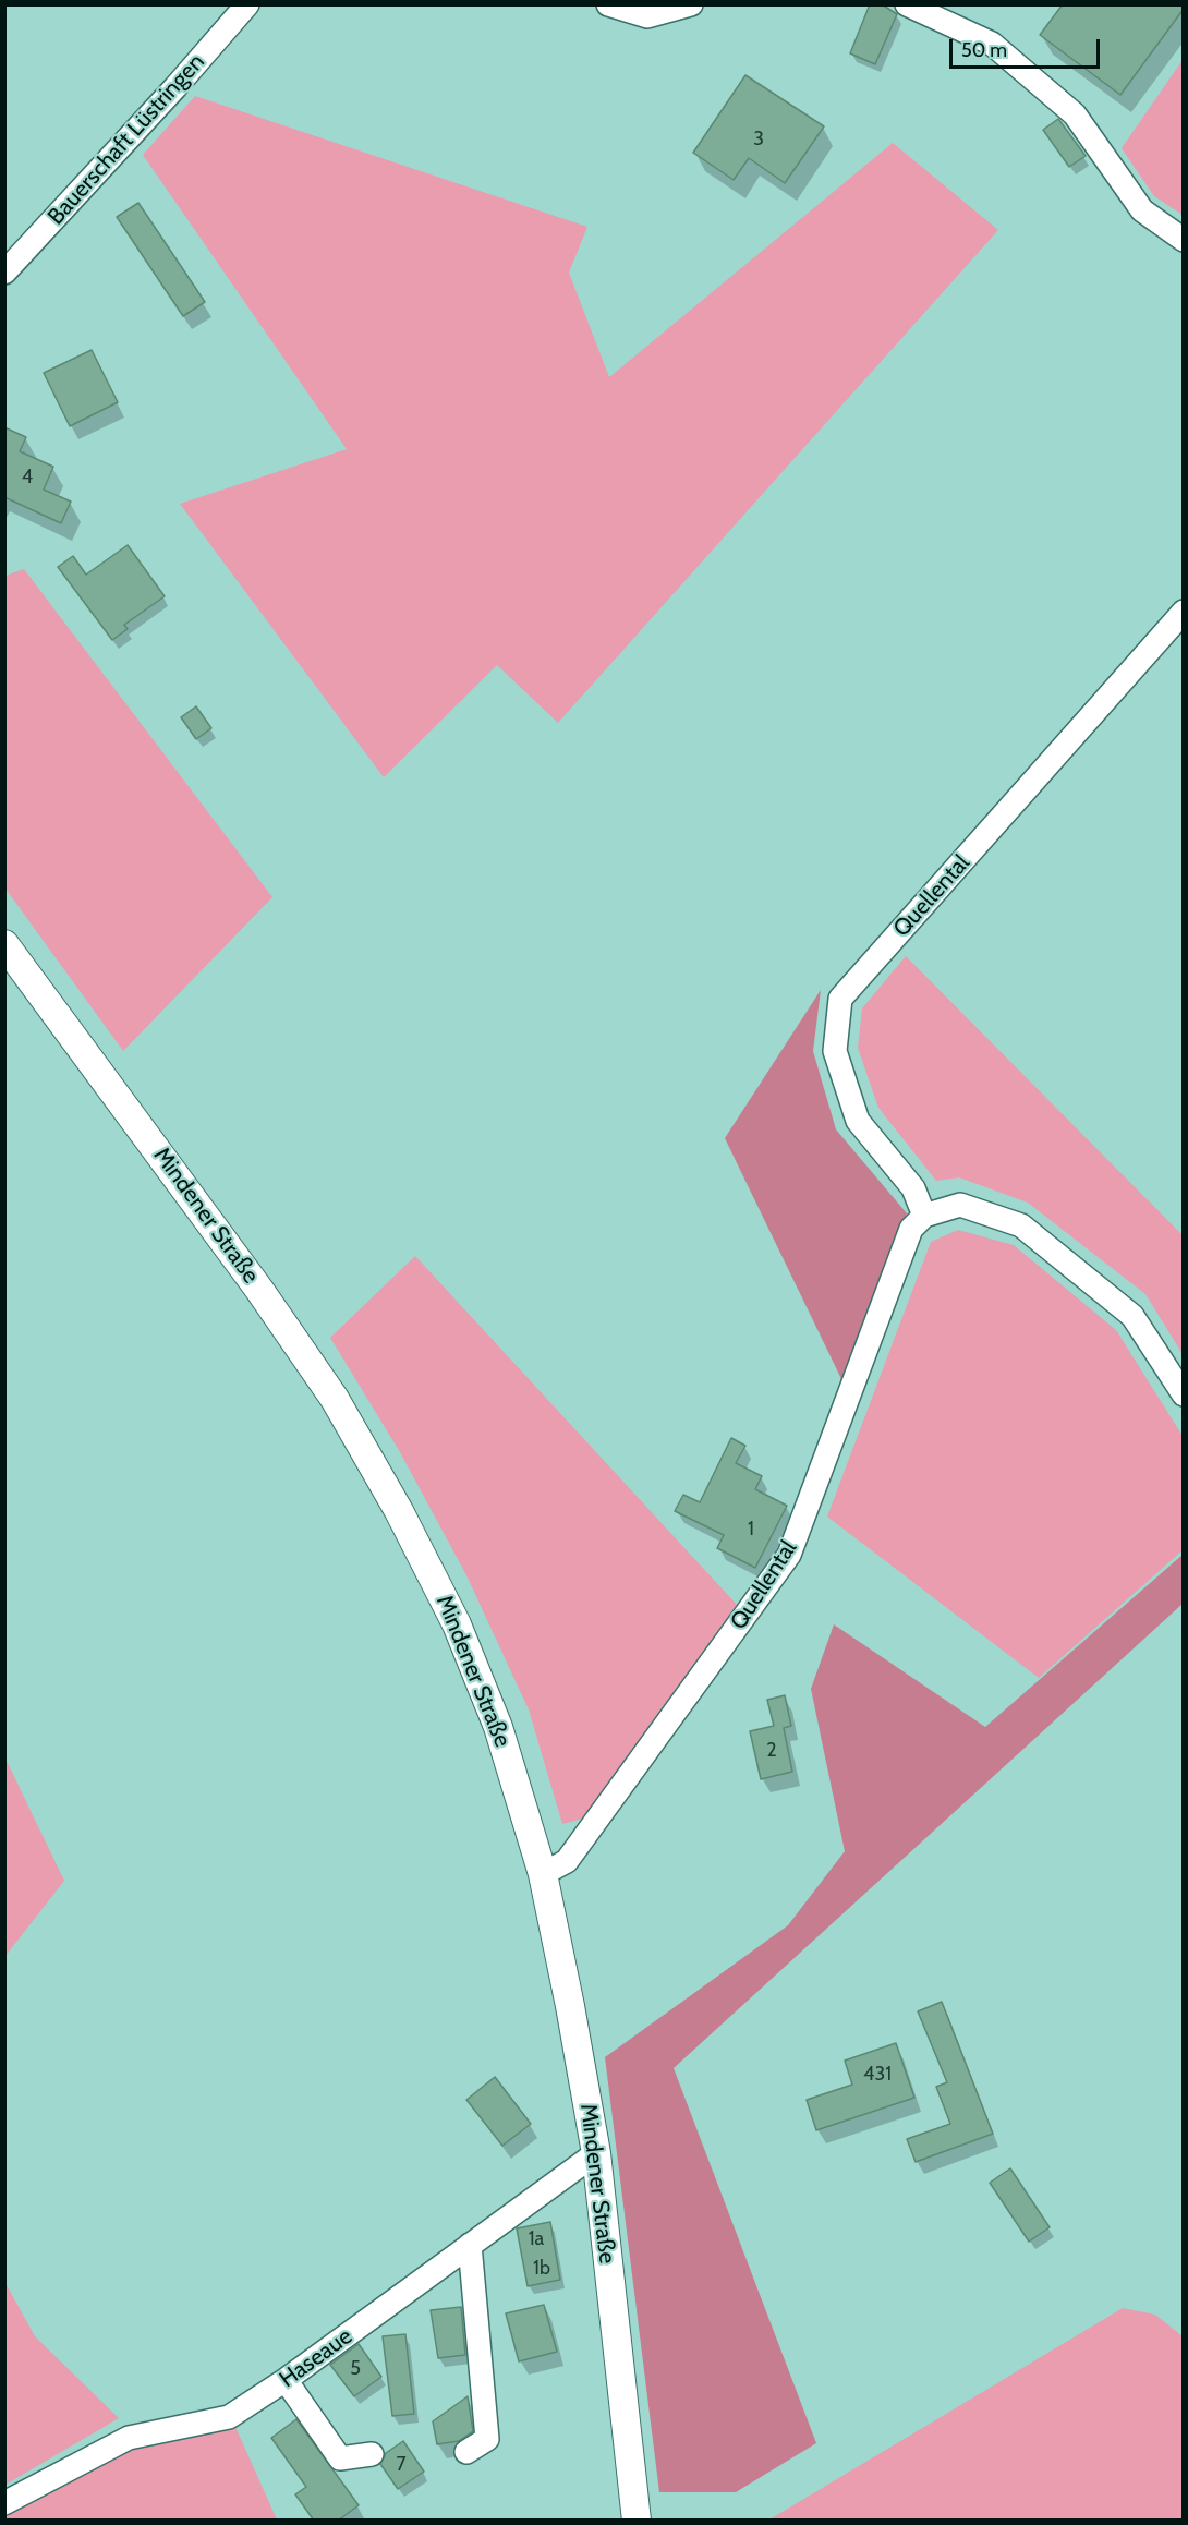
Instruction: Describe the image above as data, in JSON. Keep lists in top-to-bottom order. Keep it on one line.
{"streets":{"main road":["Mindener Straße"],"street":["Bauerschaft Lüstringen","Quellental","Haseaue"]},"crossings":[["Quellental","Mindener Straße"],["Mindener Straße","Haseaue"]],"house_numbers":["3","4","1","2","431","1a","1b","5","7"],"scale_bar":"50 m"}
